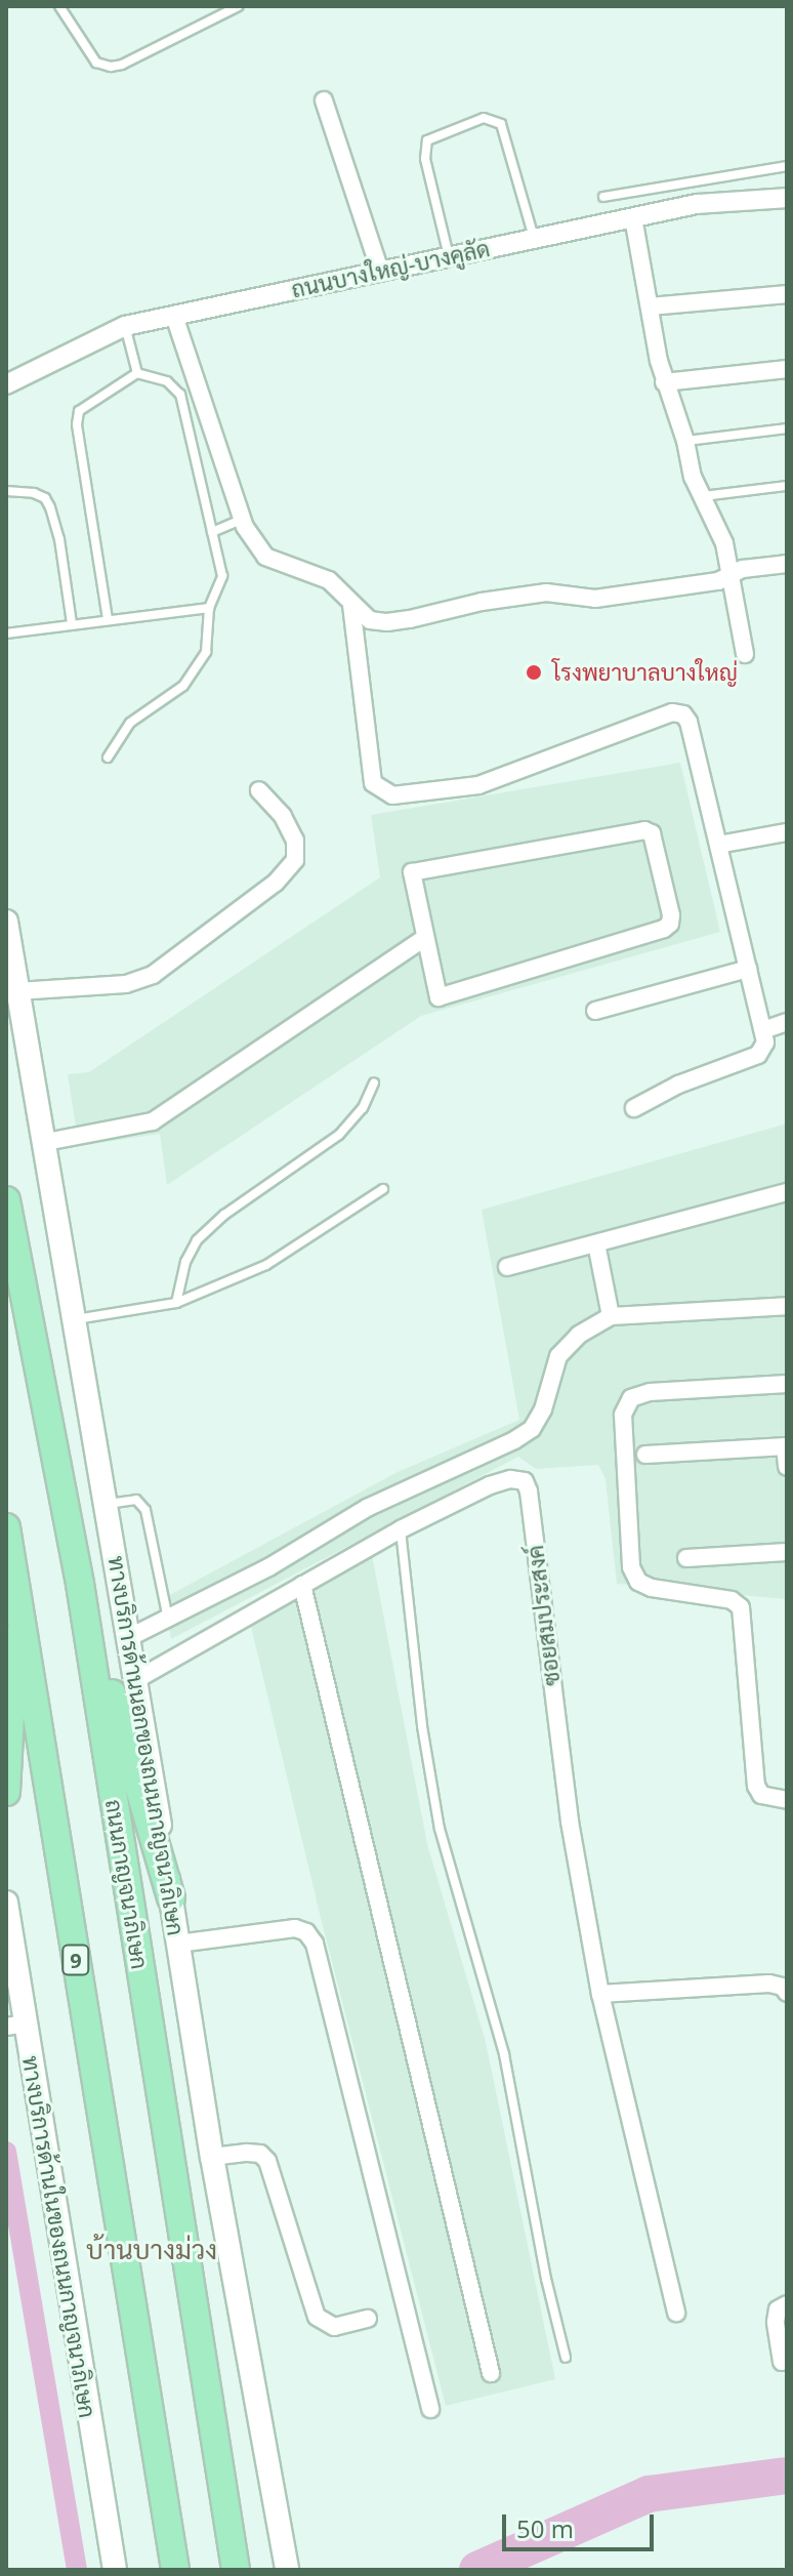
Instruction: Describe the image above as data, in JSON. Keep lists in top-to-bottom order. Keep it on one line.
{"streets":{"highway":["ถนนกาญจนาภิเษก","9"],"main road":["ทางบริการด้านนอกของถนนกาญจนาภิเษก","ทางบริการด้านในของถนนกาญจนาภิเษก"],"street":["ถนนบางใหญ่-บางคูลัด","ซอยสมประสงค์"]},"crossings":[["ซอยสมประสงค์","ทางบริการด้านนอกของถนนกาญจนาภิเษก"]],"districts":["บ้านบางม่วง"],"places":["โรงพยาบาลบางใหญ่"],"scale_bar":"50 m"}
